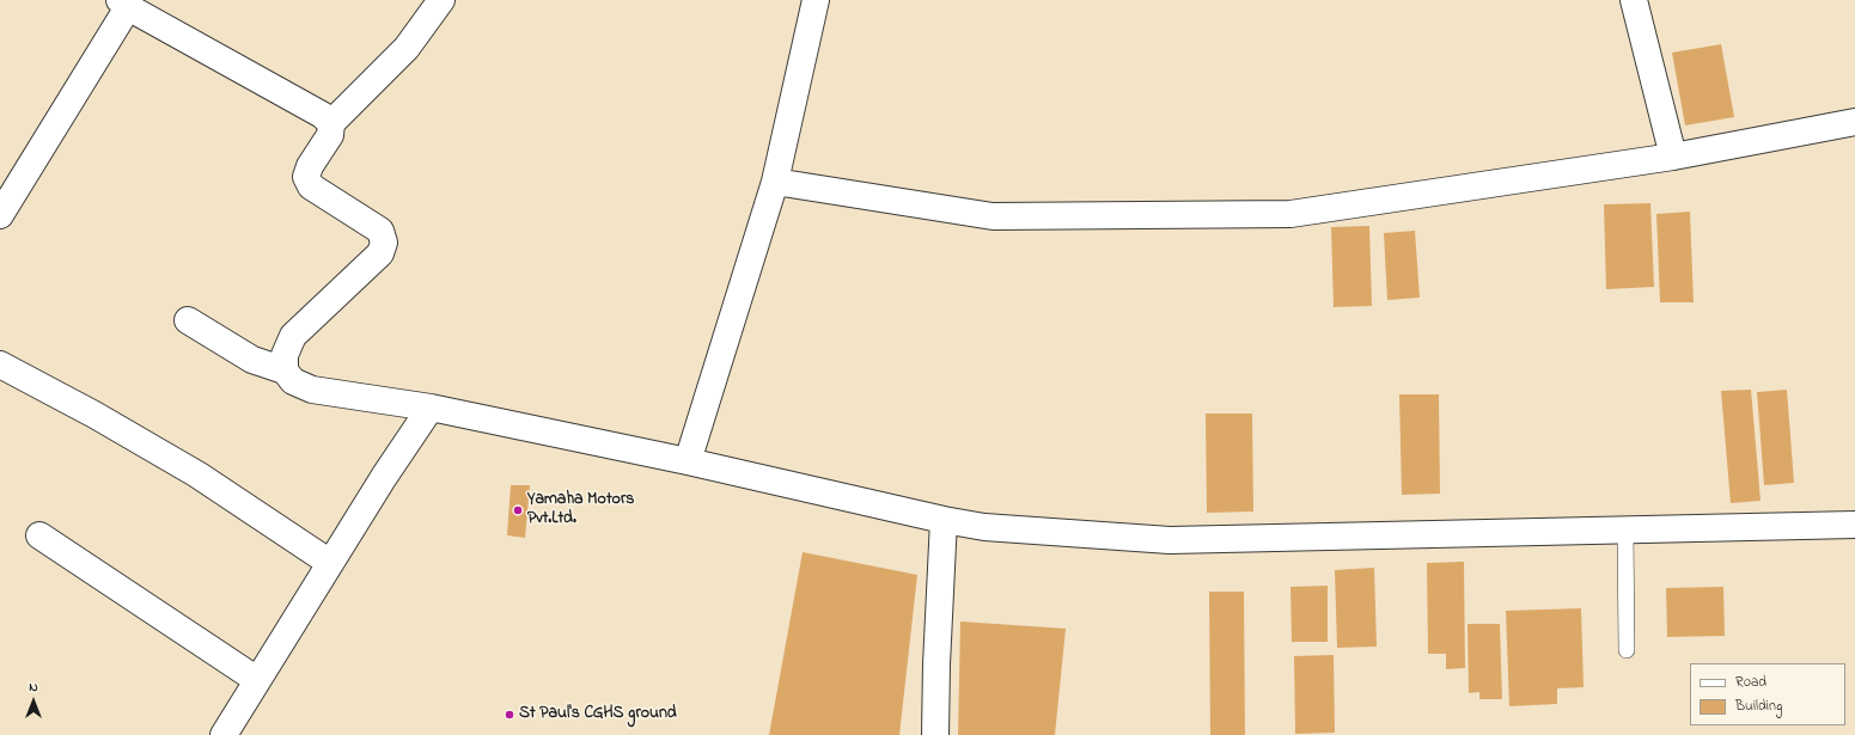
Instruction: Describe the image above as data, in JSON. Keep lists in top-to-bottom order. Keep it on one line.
{"places":["Yamaha Motors Pvt.Ltd.","St Paul's CGHS ground"],"legend":["Road","Building"],"north":"top"}
